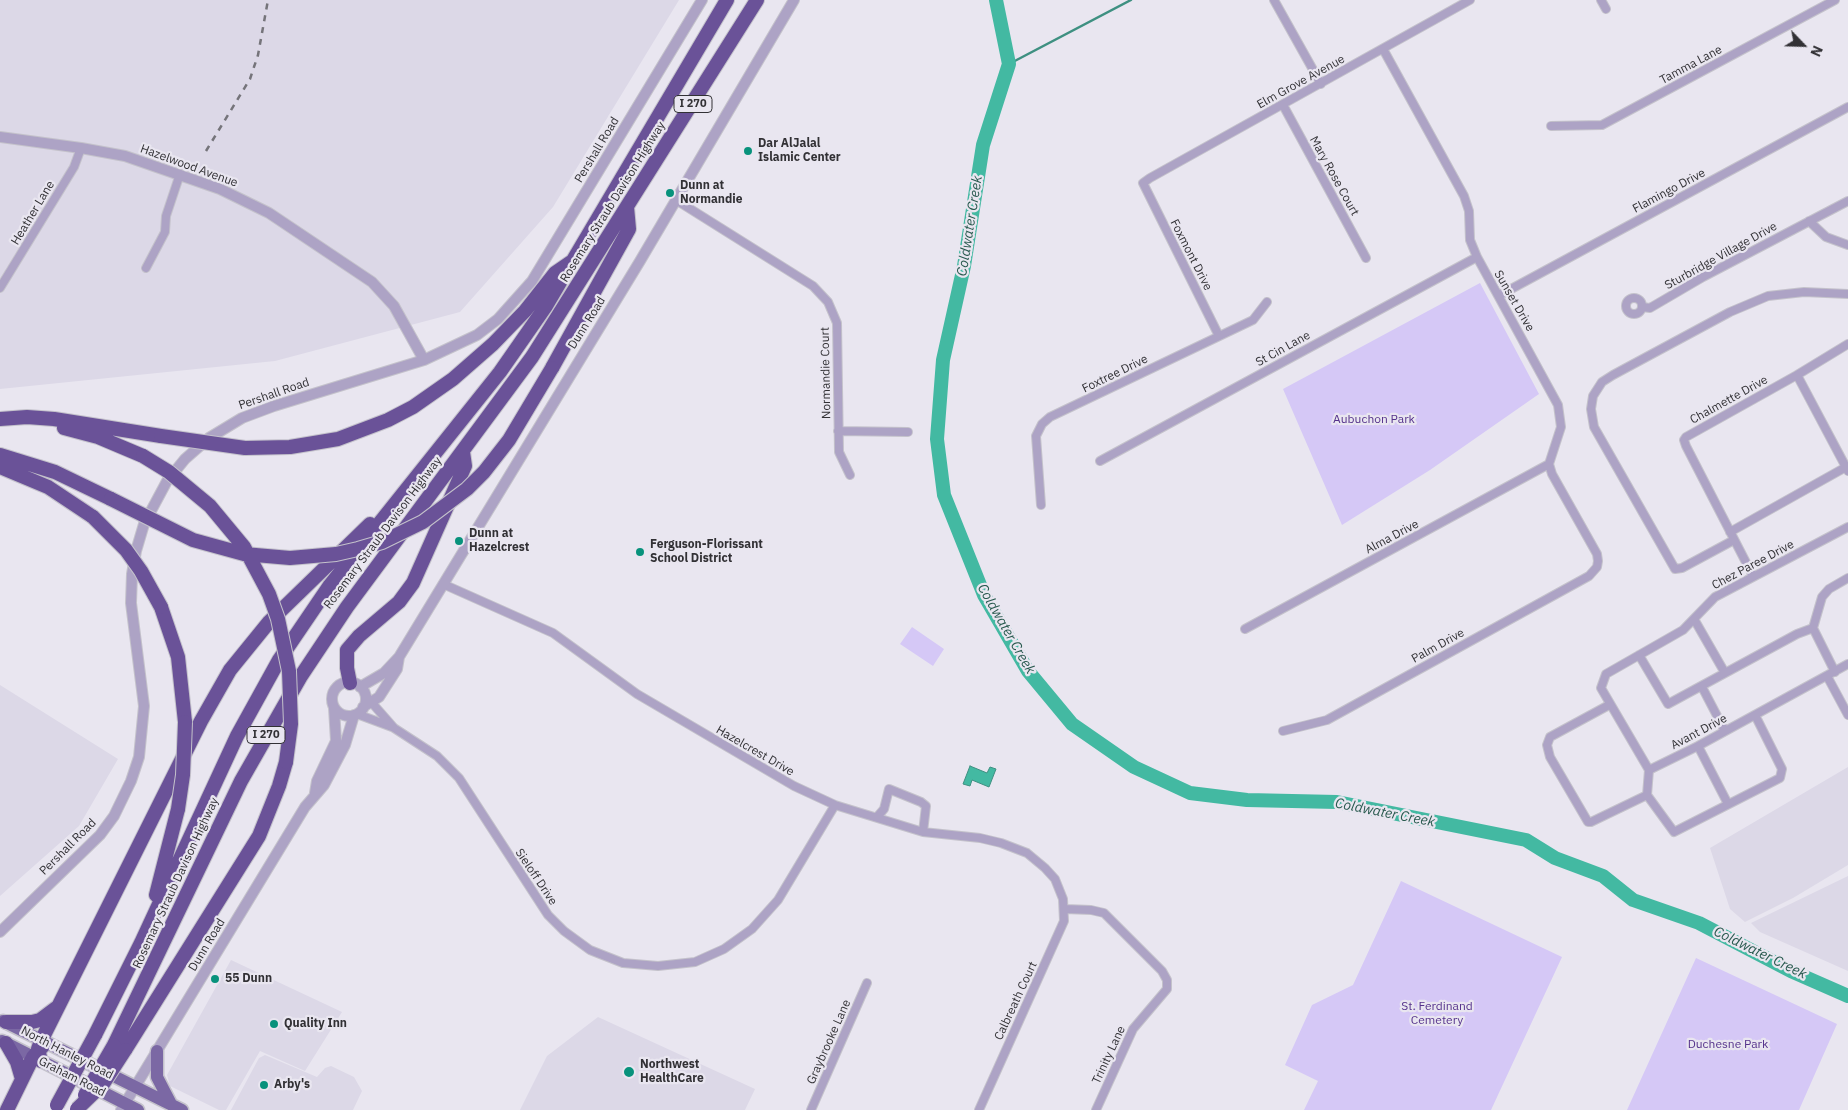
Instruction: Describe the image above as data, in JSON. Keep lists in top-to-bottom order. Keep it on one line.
{"streets":{"highway":["I 270","Rosemary Straub Davison Highway"],"main road":["North Hanley Road","Graham Road"],"street":["Tamma Lane","Elm Grove Avenue","Pershall Road","Hazelwood Avenue","Mary Rose Court","Flamingo Drive","Heather Lane","Foxmont Drive","Sturbridge Village Drive","Sunset Drive","Dunn Road","St Cin Lane","Normandie Court","Foxtree Drive","Chalmette Drive","Alma Drive","Chez Paree Drive","Palm Drive","Avant Drive","Hazelcrest Drive","Sieloff Drive","Calbreath Court","Graybrooke Lane","Trinity Lane"]},"crossings":[["Elm Grove Avenue","Mary Rose Court"],["Elm Grove Avenue","Foxmont Drive"],["Elm Grove Avenue","Sunset Drive"],["Pershall Road","Hazelwood Avenue"],["Hazelwood Avenue","Heather Lane"],["Flamingo Drive","Sunset Drive"],["Foxmont Drive","Foxtree Drive"],["Sunset Drive","St Cin Lane"],["Sunset Drive","Alma Drive"],["Sunset Drive","Palm Drive"],["Dunn Road","Normandie Court"],["Dunn Road","Hazelcrest Drive"],["Dunn Road","Sieloff Drive"],["Dunn Road","North Hanley Road"],["Dunn Road","Graham Road"],["Chalmette Drive","Chez Paree Drive"],["Alma Drive","Palm Drive"],["Hazelcrest Drive","Sieloff Drive"],["Hazelcrest Drive","Calbreath Court"],["Calbreath Court","Trinity Lane"],["North Hanley Road","Graham Road"]],"water":["Coldwater Creek"],"parks":["Aubuchon Park","St. Ferdinand Cemetery","Duchesne Park"],"places":["Dar AlJalal Islamic Center","Dunn at Normandie","Dunn at Hazelcrest","Ferguson-Florissant School District","55 Dunn","Quality Inn","Northwest HealthCare","Arby's"],"north":"bottom right"}
